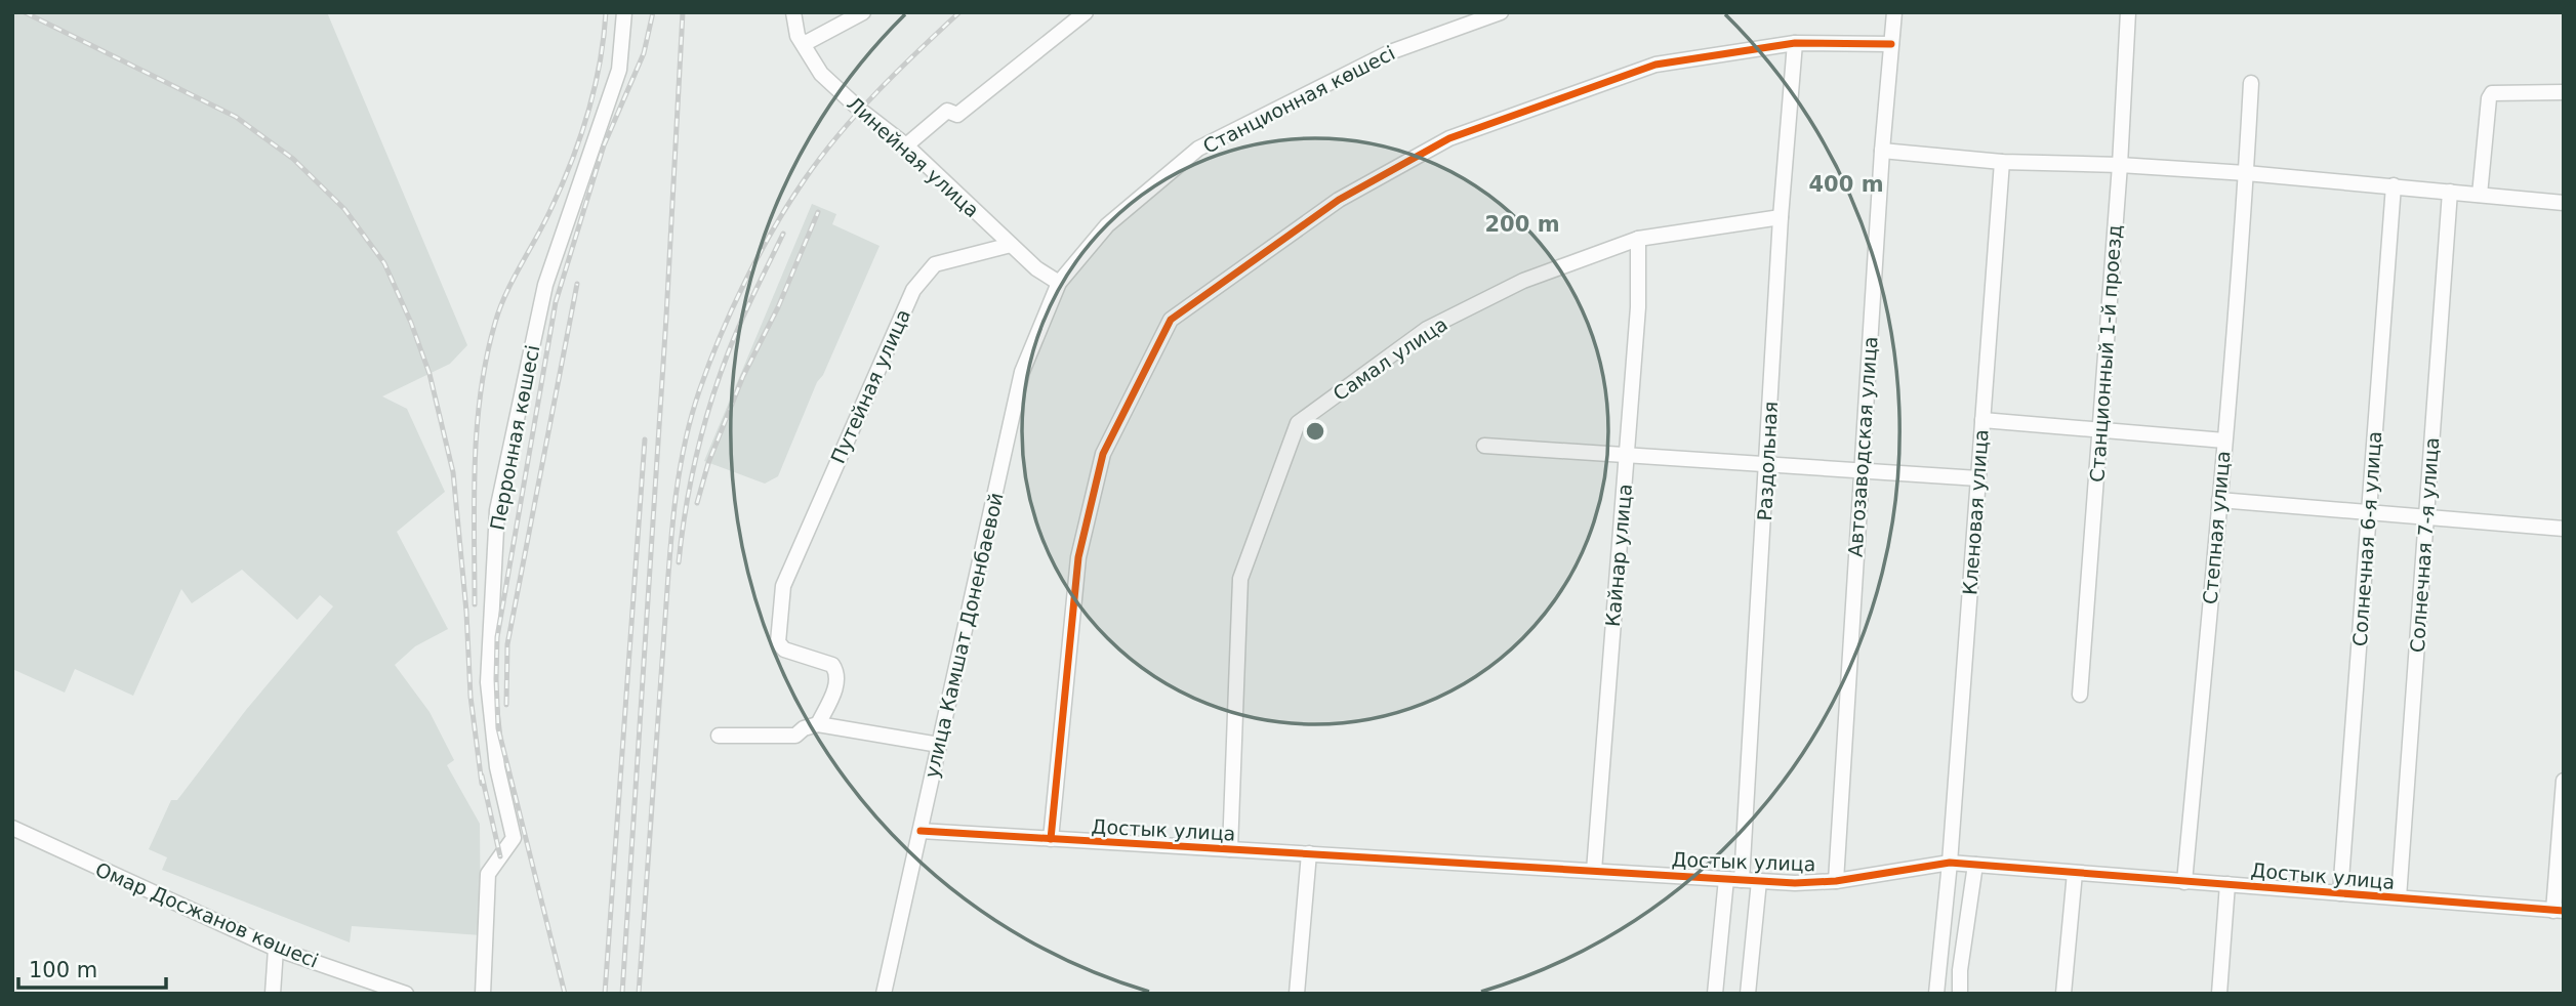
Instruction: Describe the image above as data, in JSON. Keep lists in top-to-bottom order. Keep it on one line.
{"streets":{"street":["Станционная көшесі","Линейная улица","Станционный 1-й проезд","Самал улица","Путейная улица","Перронная көшесі","Автозаводская улица","Раздольная","Кленовая улица","Степная улица","Солнечная 6-я улица","Солнечная 7-я улица","Кайнар улица","улица Камшат Доненбаевой","Достык улица","Омар Досжанов көшесі"]},"crossings":[["Станционная көшесі","Линейная улица"],["Станционная көшесі","улица Камшат Доненбаевой"],["Линейная улица","Путейная улица"],["Линейная улица","улица Камшат Доненбаевой"],["Самал улица","Раздольная"],["Самал улица","Кайнар улица"],["Самал улица","Достык улица"],["Автозаводская улица","Достык улица"],["Раздольная","Достык улица"],["Кленовая улица","Достык улица"],["Степная улица","Достык улица"],["Солнечная 6-я улица","Достык улица"],["Солнечная 7-я улица","Достык улица"],["Кайнар улица","Достык улица"],["улица Камшат Доненбаевой","Достык улица"]],"scale_bar":"100 m","rings":["400 m","200 m"]}
